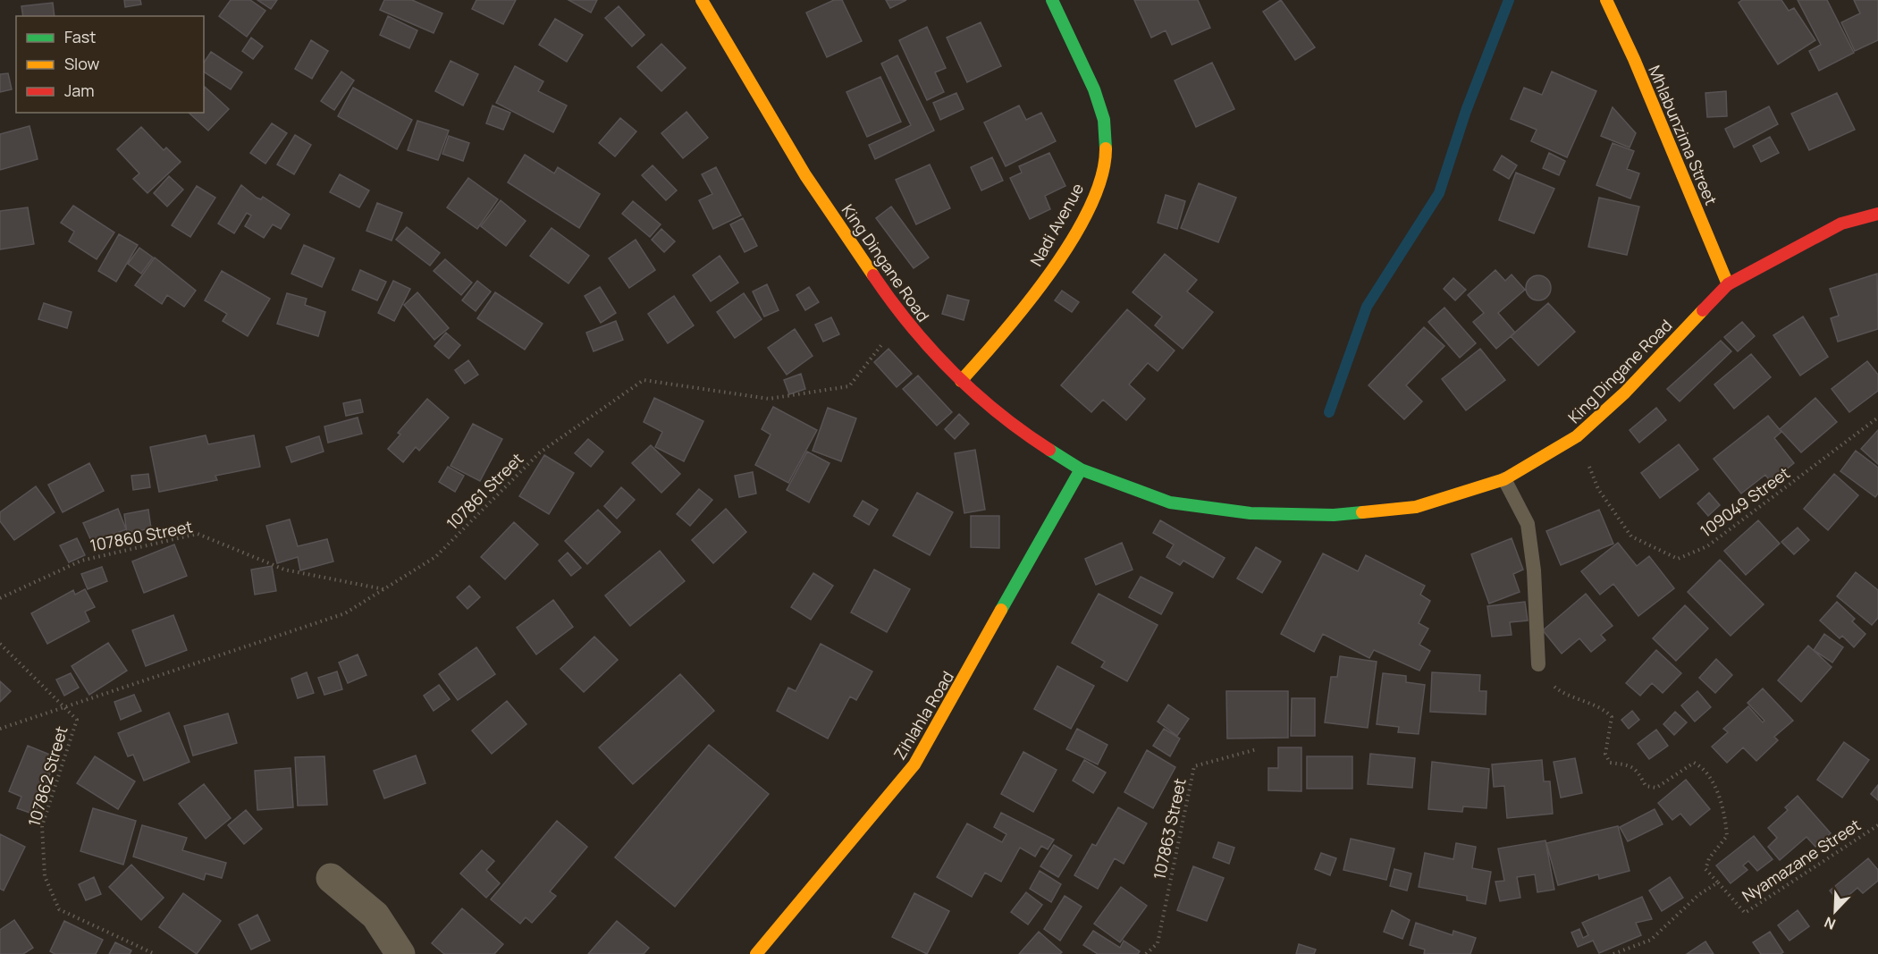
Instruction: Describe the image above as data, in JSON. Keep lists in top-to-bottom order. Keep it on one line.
{"streets":{"street":["Mhlabunzima Street","Nadi Avenue","King Dingane Road","Zihlahla Road"],"path":["107861 Street","109049 Street","107860 Street","107862 Street","107863 Street","Nyamazane Street"]},"crossings":[["Mhlabunzima Street","King Dingane Road"],["Nadi Avenue","King Dingane Road"],["King Dingane Road","107861 Street"],["King Dingane Road","109049 Street"],["King Dingane Road","Zihlahla Road"],["107861 Street","107860 Street"],["107861 Street","107862 Street"]],"legend":["Fast","Slow","Jam"],"north":"bottom left"}
